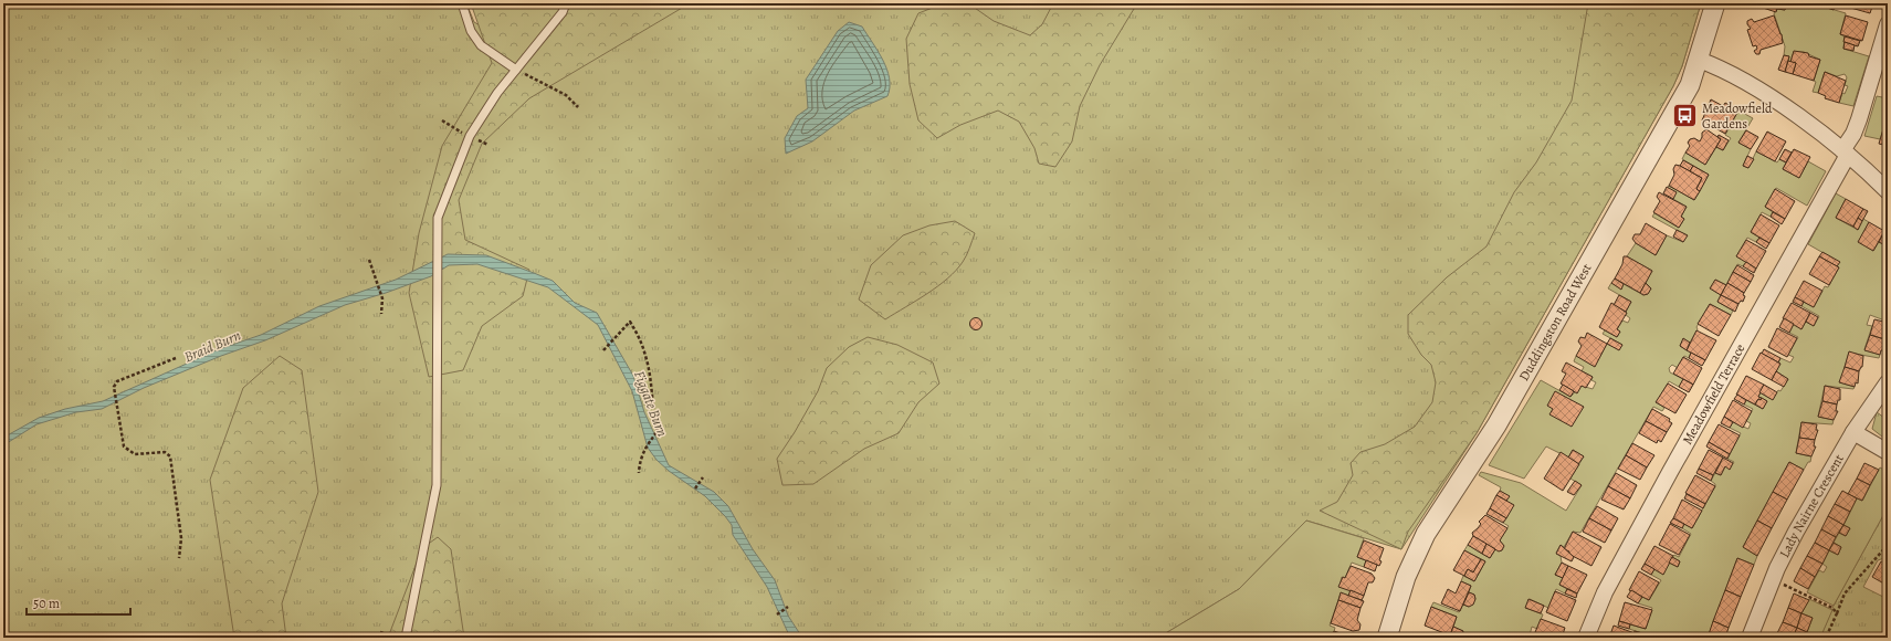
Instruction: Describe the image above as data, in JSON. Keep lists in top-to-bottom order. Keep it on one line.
{"streets":{"street":["Duddingston Road West","Meadowfield Terrace","Lady Nairne Crescent"]},"water":["Braid Burn","Figgate Burn"],"places":{"bus stop":["Meadowfield Gardens"]},"scale_bar":"50 m"}
